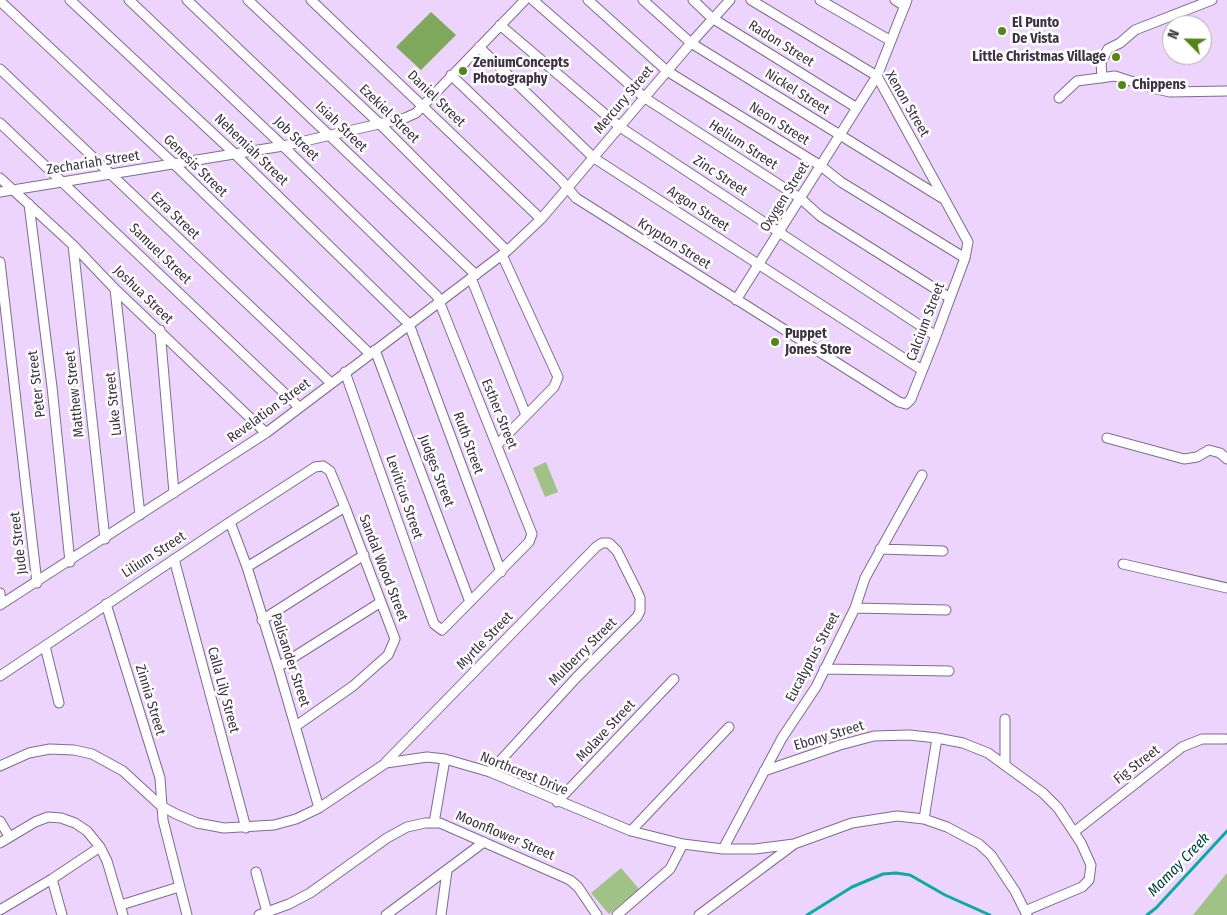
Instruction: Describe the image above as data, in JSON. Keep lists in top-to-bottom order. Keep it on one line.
{"streets":{"street":["Radon Street","Nickel Street","Daniel Street","Mercury Street","Xenon Street","Ezekiel Street","Neon Street","Isiah Street","Job Street","Helium Street","Nehemiah Street","Zechariah Street","Genesis Street","Zinc Street","Oxygen Street","Argon Street","Ezra Street","Krypton Street","Samuel Street","Joshua Street","Calcium Street","Peter Street","Matthew Street","Luke Street","Revelation Street","Esther Street","Ruth Street","Judges Street","Leviticus Street","Jude Street","Lilium Street","Sandal Wood Street","Myrtle Street","Mulberry Street","Eucalyptus Street","Palisander Street","Calla Lily Street","Zinnia Street","Molave Street","Ebony Street","Fig Street","Northcrest Drive","Moonflower Street"]},"crossings":[["Radon Street","Mercury Street"],["Radon Street","Oxygen Street"],["Nickel Street","Mercury Street"],["Nickel Street","Xenon Street"],["Nickel Street","Oxygen Street"],["Daniel Street","Mercury Street"],["Daniel Street","Zechariah Street"],["Daniel Street","Revelation Street"],["Mercury Street","Neon Street"],["Mercury Street","Helium Street"],["Mercury Street","Zinc Street"],["Mercury Street","Argon Street"],["Mercury Street","Krypton Street"],["Mercury Street","Revelation Street"],["Xenon Street","Oxygen Street"],["Xenon Street","Calcium Street"],["Ezekiel Street","Zechariah Street"],["Ezekiel Street","Revelation Street"],["Neon Street","Oxygen Street"],["Neon Street","Calcium Street"],["Isiah Street","Zechariah Street"],["Isiah Street","Revelation Street"],["Job Street","Zechariah Street"],["Job Street","Revelation Street"],["Job Street","Esther Street"],["Helium Street","Oxygen Street"],["Helium Street","Calcium Street"],["Nehemiah Street","Zechariah Street"],["Nehemiah Street","Revelation Street"],["Nehemiah Street","Ruth Street"],["Zechariah Street","Genesis Street"],["Zechariah Street","Zinc Street"],["Zechariah Street","Argon Street"],["Zechariah Street","Ezra Street"],["Zechariah Street","Krypton Street"],["Zechariah Street","Samuel Street"],["Zechariah Street","Joshua Street"],["Genesis Street","Revelation Street"],["Genesis Street","Judges Street"],["Zinc Street","Oxygen Street"],["Zinc Street","Calcium Street"],["Oxygen Street","Argon Street"],["Oxygen Street","Krypton Street"],["Argon Street","Calcium Street"],["Ezra Street","Revelation Street"],["Krypton Street","Calcium Street"],["Samuel Street","Revelation Street"],["Joshua Street","Peter Street"],["Joshua Street","Matthew Street"],["Joshua Street","Luke Street"],["Joshua Street","Revelation Street"],["Peter Street","Revelation Street"],["Matthew Street","Revelation Street"],["Luke Street","Revelation Street"],["Revelation Street","Esther Street"],["Revelation Street","Ruth Street"],["Revelation Street","Judges Street"],["Revelation Street","Leviticus Street"],["Revelation Street","Jude Street"],["Esther Street","Ruth Street"],["Judges Street","Leviticus Street"],["Lilium Street","Sandal Wood Street"],["Lilium Street","Palisander Street"],["Lilium Street","Calla Lily Street"],["Lilium Street","Zinnia Street"],["Sandal Wood Street","Palisander Street"],["Myrtle Street","Mulberry Street"],["Myrtle Street","Northcrest Drive"],["Mulberry Street","Northcrest Drive"],["Eucalyptus Street","Ebony Street"],["Eucalyptus Street","Northcrest Drive"],["Palisander Street","Northcrest Drive"],["Calla Lily Street","Northcrest Drive"],["Zinnia Street","Northcrest Drive"],["Molave Street","Northcrest Drive"],["Ebony Street","Fig Street"],["Ebony Street","Northcrest Drive"]],"water":["Mamay Creek"],"places":["El Punto De Vista","Little Christmas Village","ZeniumConcepts Photography","Chippens","Puppet Jones Store"],"north":"top left"}
